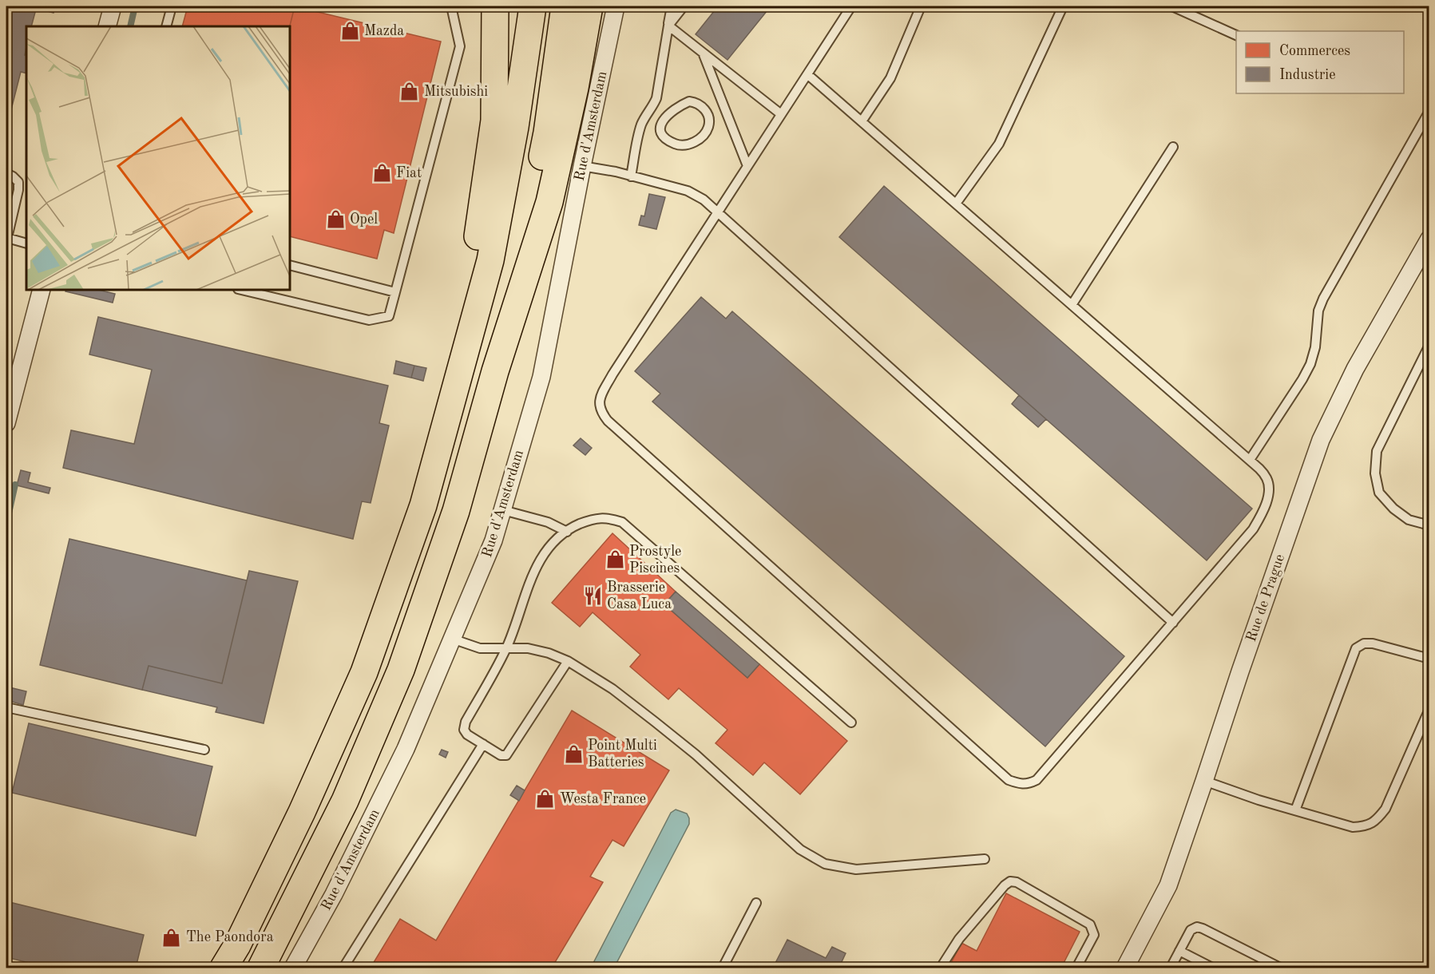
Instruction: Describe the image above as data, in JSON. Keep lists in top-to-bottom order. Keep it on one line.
{"streets":{"street":["Rue d'Amsterdam","Rue de Prague"]},"places":{"shop":["Mazda","Mitsubishi","Fiat","Opel","Prostyle Piscines","Point Multi Batteries","Westa France","The Paondora"],"restaurant":["Brasserie Casa Luca"]},"legend":["Commerces","Industrie"]}
